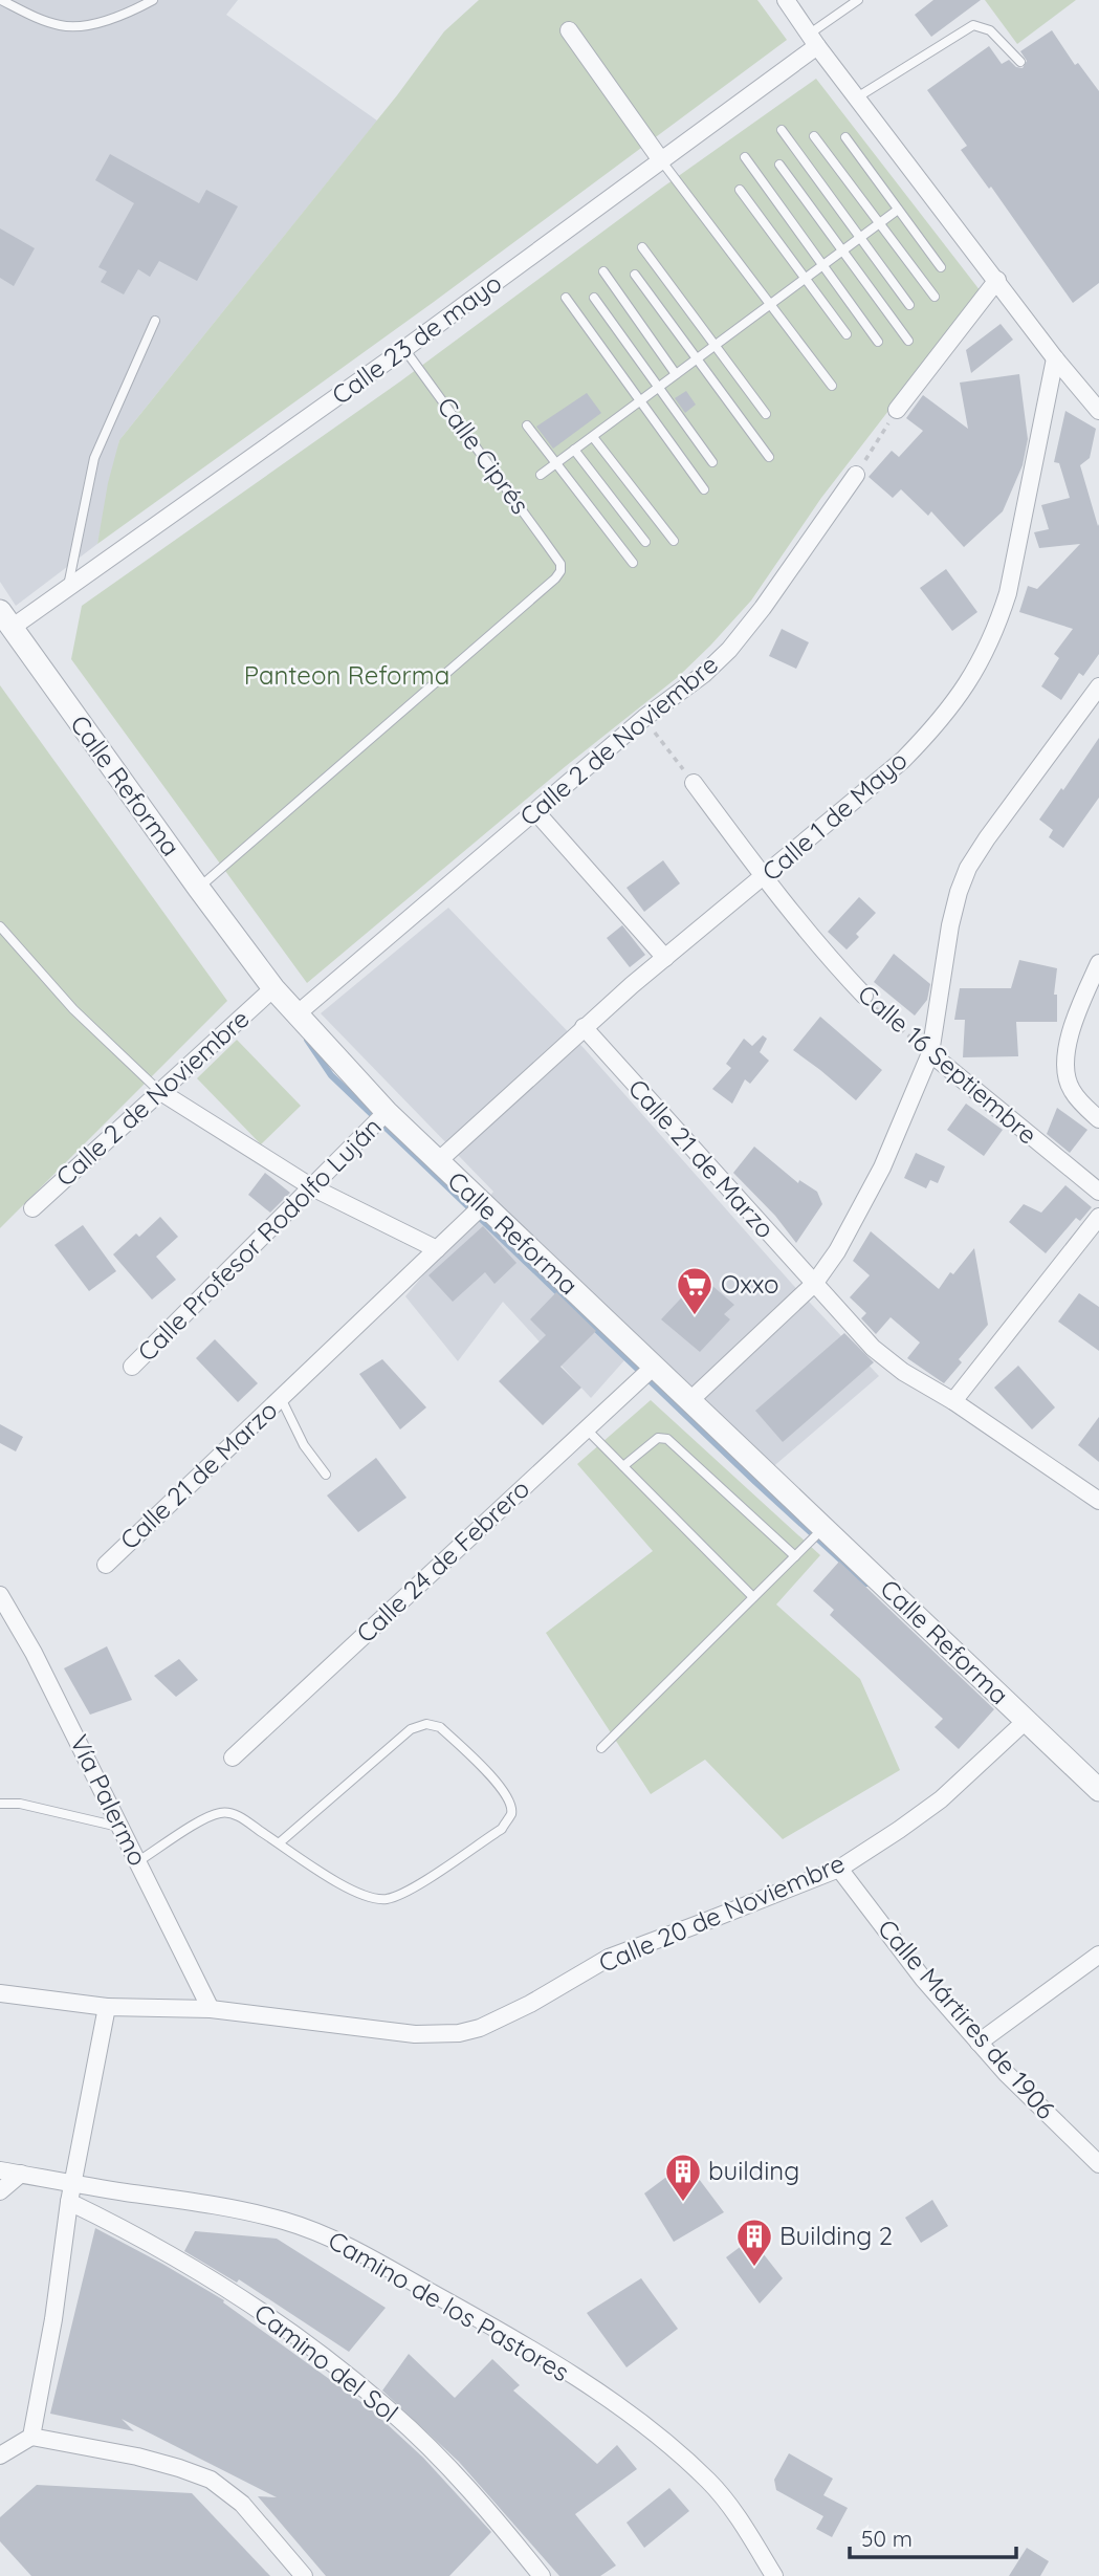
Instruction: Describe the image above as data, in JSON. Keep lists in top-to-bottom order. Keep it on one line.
{"streets":{"street":["Calle 23 de mayo","Calle 2 de Noviembre","Calle Reforma","Calle 1 de Mayo","Calle 16 Septiembre","Calle 21 de Marzo","Calle Profesor Rodolfo Luján","Calle 24 de Febrero","Vía Palermo","Calle 20 de Noviembre","Calle Mártires de 1906","Camino de los Pastores","Camino del Sol"],"lane":["Calle Ciprés"]},"crossings":[["Calle 23 de mayo","Calle Ciprés"],["Calle 23 de mayo","Calle Reforma"],["Calle Ciprés","Calle Reforma"],["Calle 2 de Noviembre","Calle Reforma"],["Calle Reforma","Calle 1 de Mayo"],["Calle Reforma","Calle 21 de Marzo"],["Calle Reforma","Calle Profesor Rodolfo Luján"],["Calle Reforma","Calle 24 de Febrero"],["Calle Reforma","Calle 20 de Noviembre"],["Calle 1 de Mayo","Calle 16 Septiembre"],["Calle 1 de Mayo","Calle 21 de Marzo"],["Vía Palermo","Calle 20 de Noviembre"],["Calle 20 de Noviembre","Calle Mártires de 1906"]],"parks":["Panteon Reforma"],"places":{"supermarket":["Oxxo"],"building":["building","Building 2"]},"scale_bar":"50 m"}
